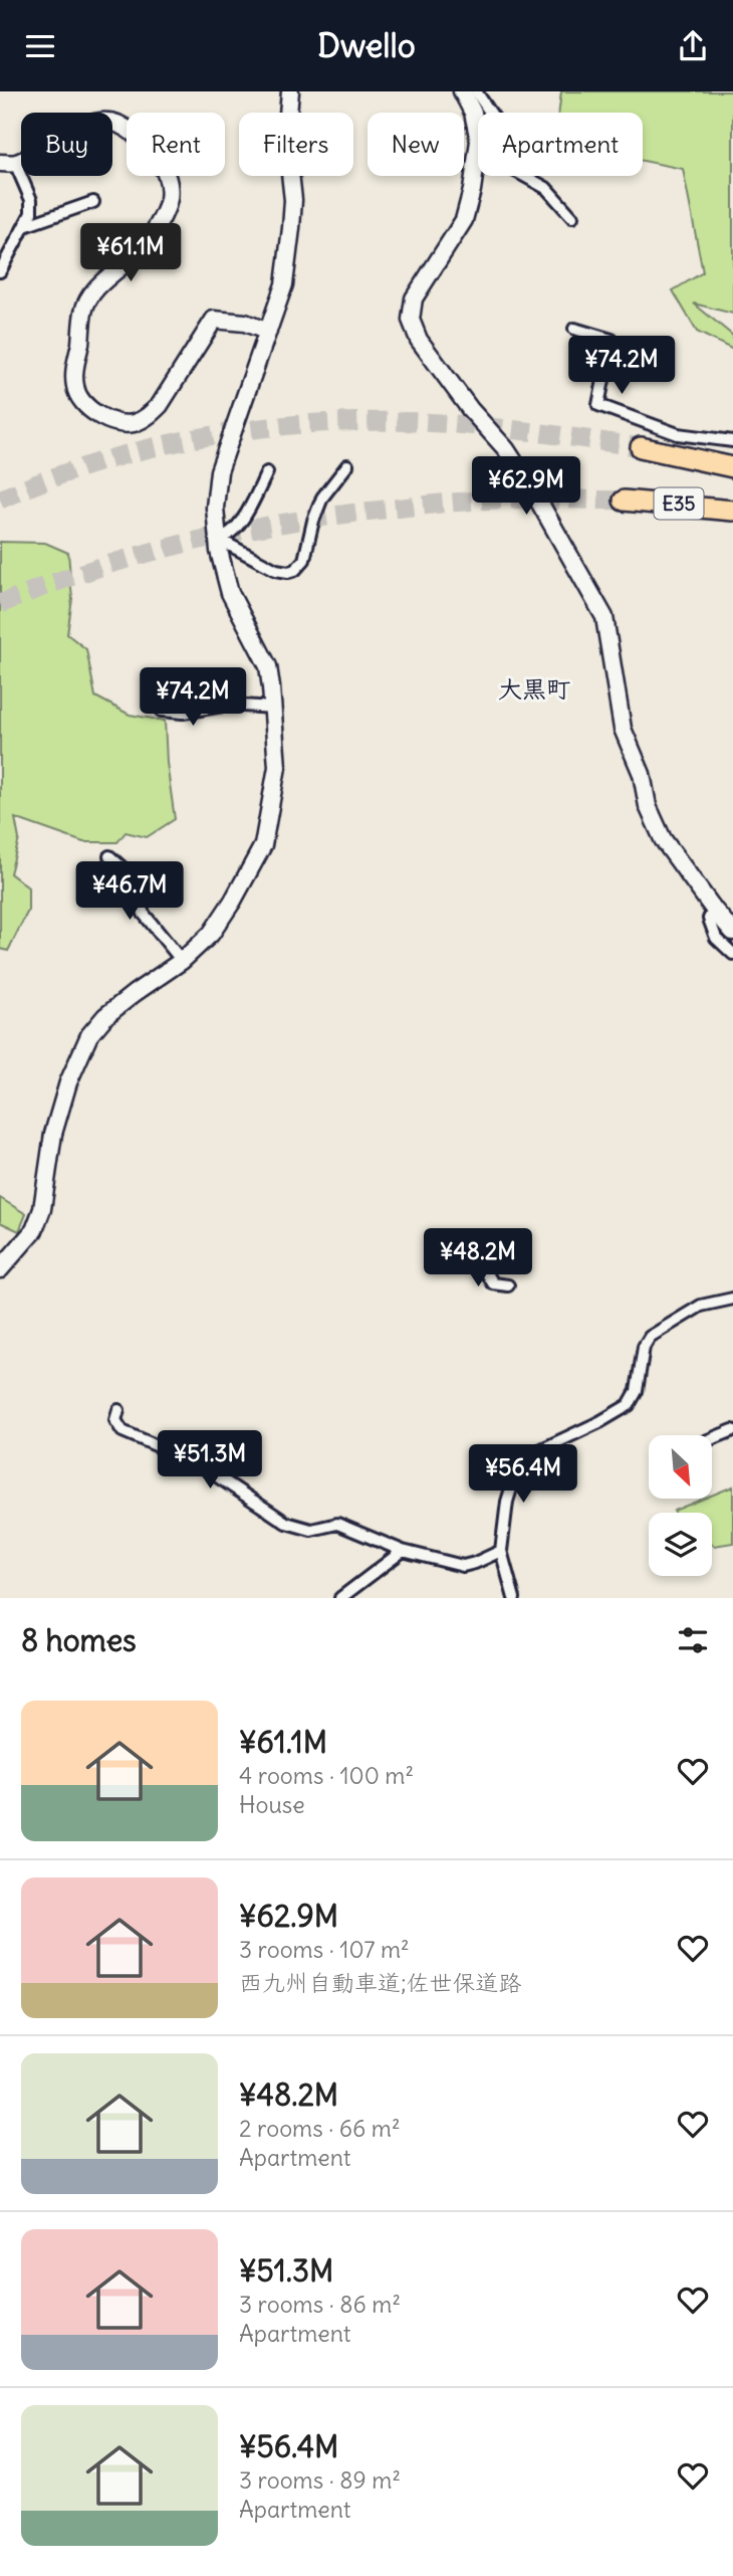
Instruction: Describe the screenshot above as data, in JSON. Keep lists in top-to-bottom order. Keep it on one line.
{"streets":{"highway":["E35"]},"districts":["大黒町"],"north":"bottom right","page":{"header":"Dwello","chip":["Buy","Rent","Filters","New","Apartment"],"price":["¥61.1M","¥74.2M","¥62.9M","¥74.2M","¥46.7M","¥48.2M","¥51.3M","¥56.4M"],"heading":"8 homes","list":[{"name":"¥61.1M","note":"4 rooms · 100 m² · House"},{"name":"¥62.9M","note":"3 rooms · 107 m² · 西九州自動車道;佐世保道路"},{"name":"¥48.2M","note":"2 rooms · 66 m² · Apartment"},{"name":"¥51.3M","note":"3 rooms · 86 m² · Apartment"},{"name":"¥56.4M","note":"3 rooms · 89 m² · Apartment"}]}}
